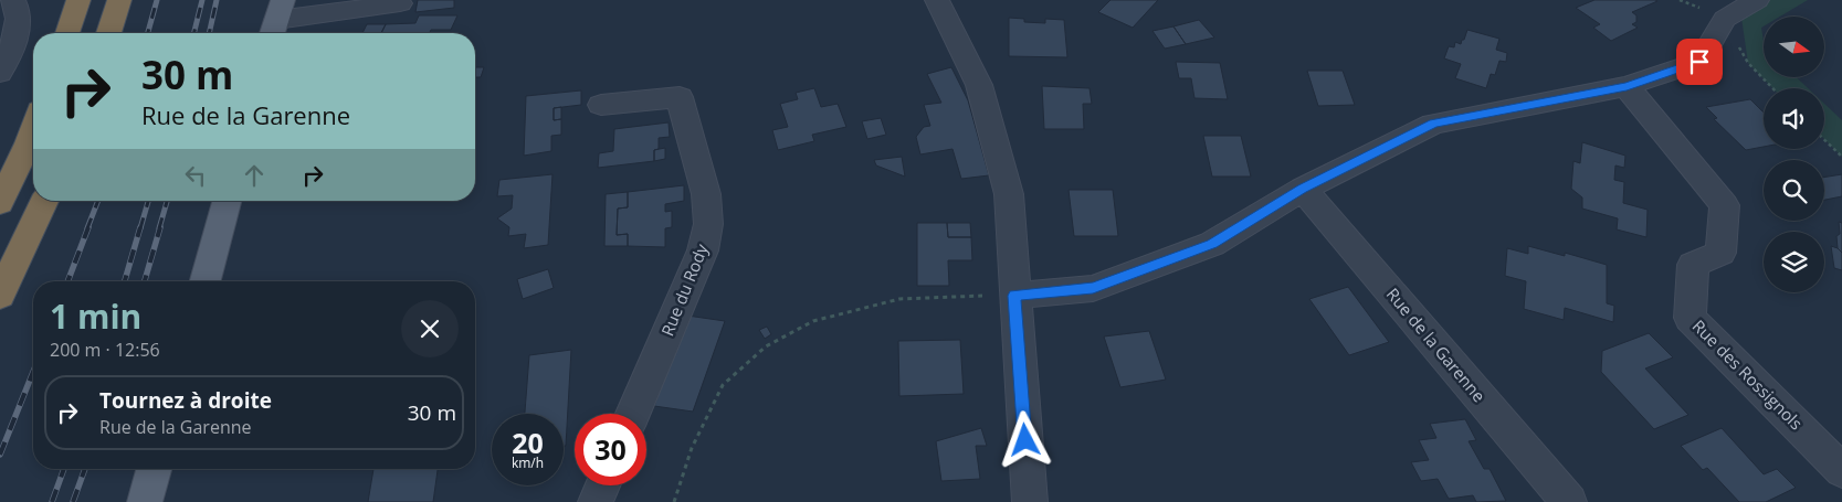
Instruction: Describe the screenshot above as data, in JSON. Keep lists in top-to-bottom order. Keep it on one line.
{"streets":{"street":["Rue du Rody","Rue de la Garenne","Rue des Rossignols"]},"north":"right","page":{"turn":["30 m","Rue de la Garenne"],"heading":["1 min","200 m · 12:56"],"list":[{"name":"Tournez à droite","note":"Rue de la Garenne","value":"30 m"}],"speed":"20 km/h","limit":"30"}}
